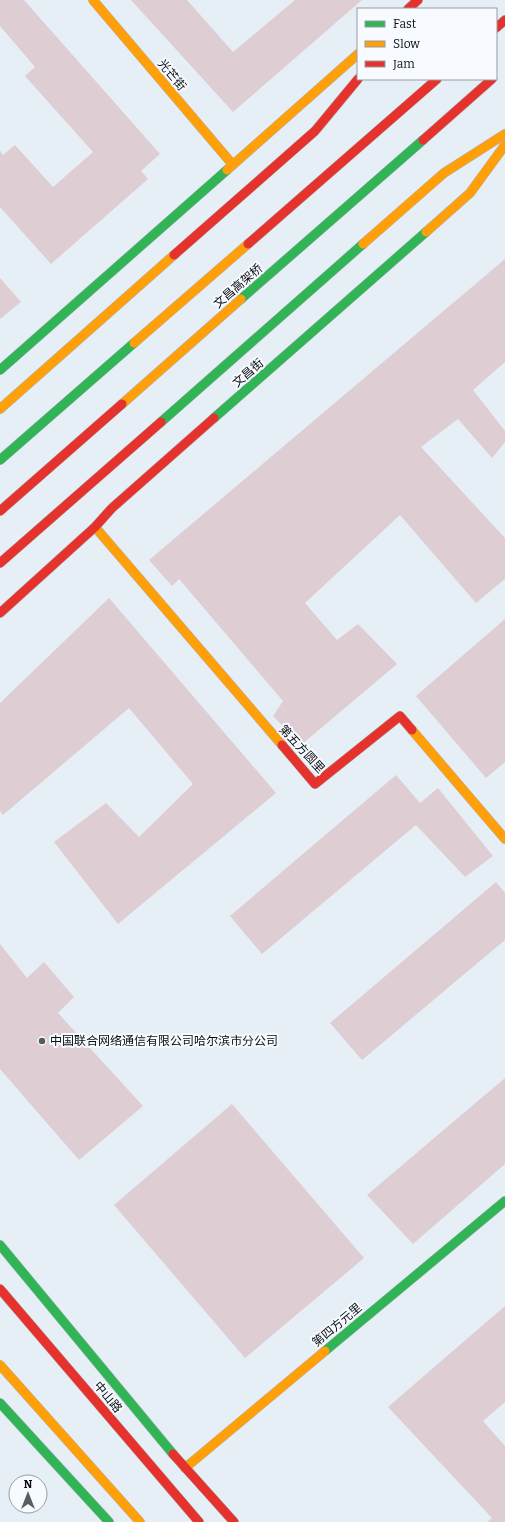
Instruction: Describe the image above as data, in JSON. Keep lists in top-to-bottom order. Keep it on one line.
{"streets":{"main road":["光芒街","文昌高架桥","文昌街","第五方圆里","第四方元里","中山路"]},"crossings":[["文昌街","第五方圆里"]],"places":["中国联合网络通信有限公司哈尔滨市分公司"],"legend":["Fast","Slow","Jam"],"north":"top"}
